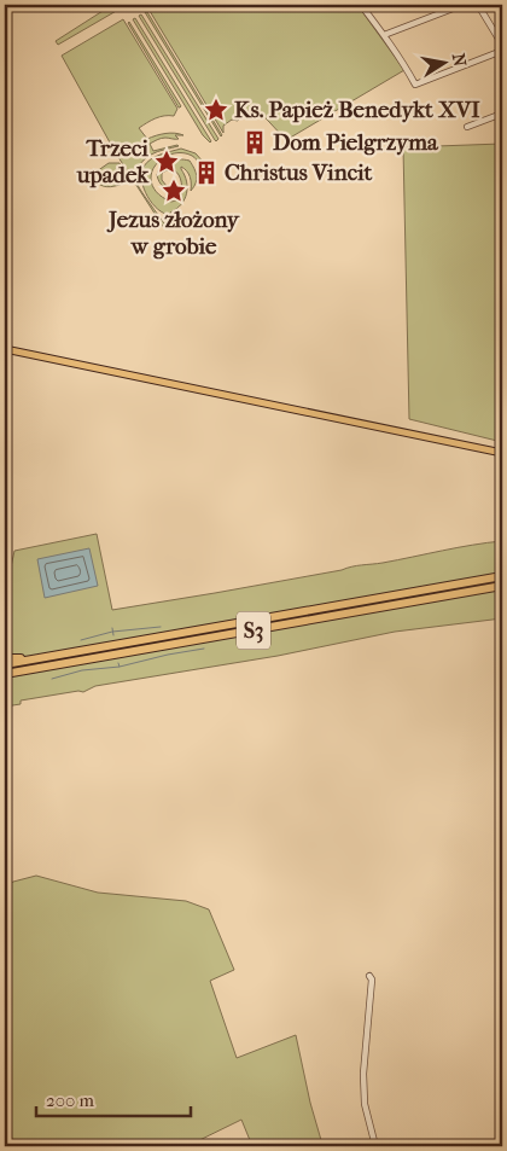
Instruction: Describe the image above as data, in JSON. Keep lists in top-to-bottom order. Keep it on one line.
{"streets":{"highway":["S3"]},"places":{"place":["Ks. Papież Benedykt XVI","Trzeci upadek","Jezus złożony w grobie"],"building":["Dom Pielgrzyma","Christus Vincit"]},"scale_bar":"200 m","north":"right"}
